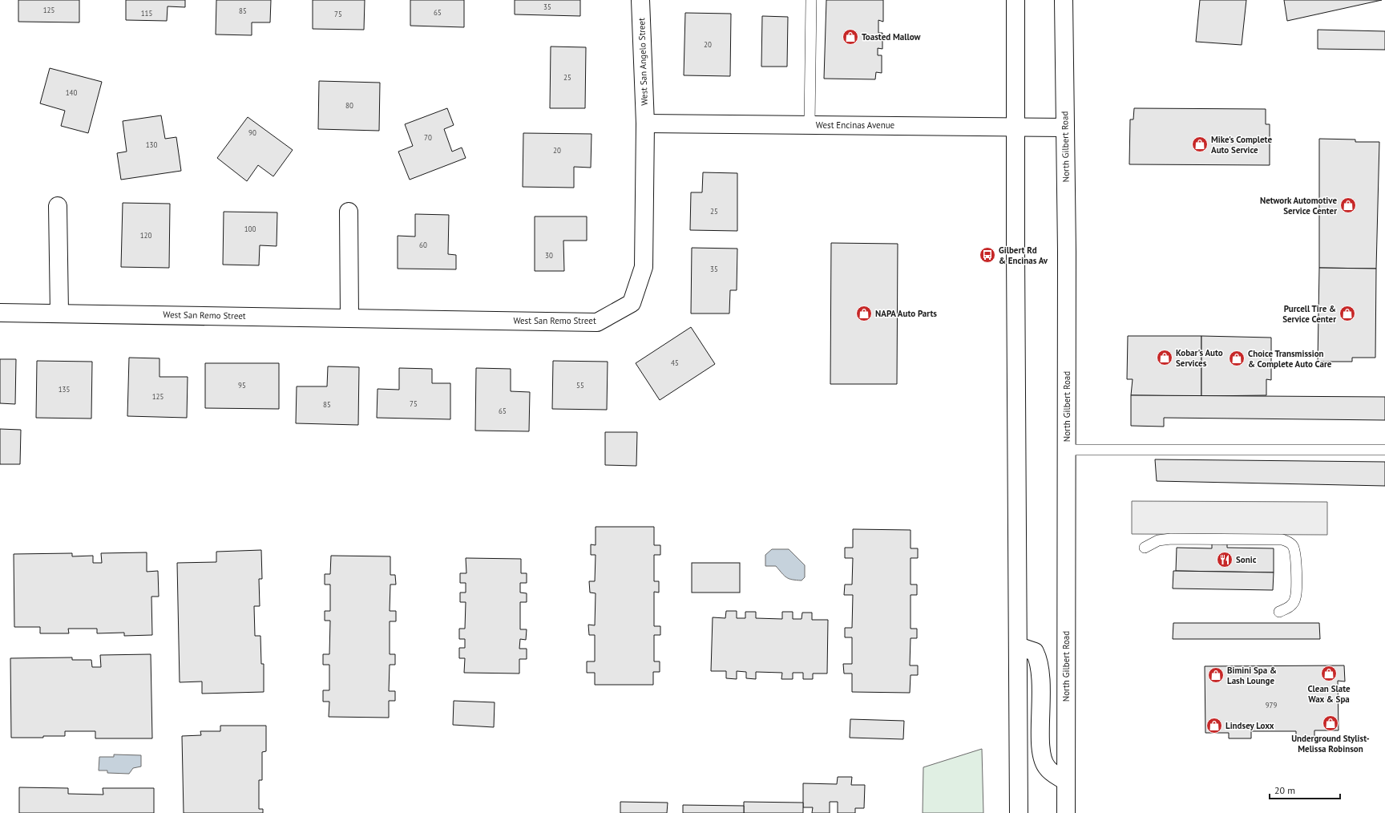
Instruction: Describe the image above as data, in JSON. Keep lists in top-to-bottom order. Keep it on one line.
{"streets":{"main road":["West San Angelo Street","West Encinas Avenue","North Gilbert Road","West San Remo Street"]},"crossings":[["West San Angelo Street","West Encinas Avenue"],["West San Angelo Street","West San Remo Street"],["West Encinas Avenue","North Gilbert Road"],["West Encinas Avenue","West San Remo Street"]],"places":{"shop":["Toasted Mallow","Mike's Complete Auto Service","Network Automotive Service Center","NAPA Auto Parts","Purcell Tire & Service Center","Kobar's Auto Services","Choice Transmission & Complete Auto Care","Clean Slate Wax & Spa","Bimini Spa & Lash Lounge","Underground Stylist- Melissa Robinson","Lindsey Loxx"],"bus stop":["Gilbert Rd & Encinas Av"],"restaurant":["Sonic"]},"house_numbers":["35","125","85","65","115","75","20","25","140","80","90","70","130","20","25","100","120","60","30","35","45","95","55","135","125","75","85","65","979"],"scale_bar":"20 m"}
